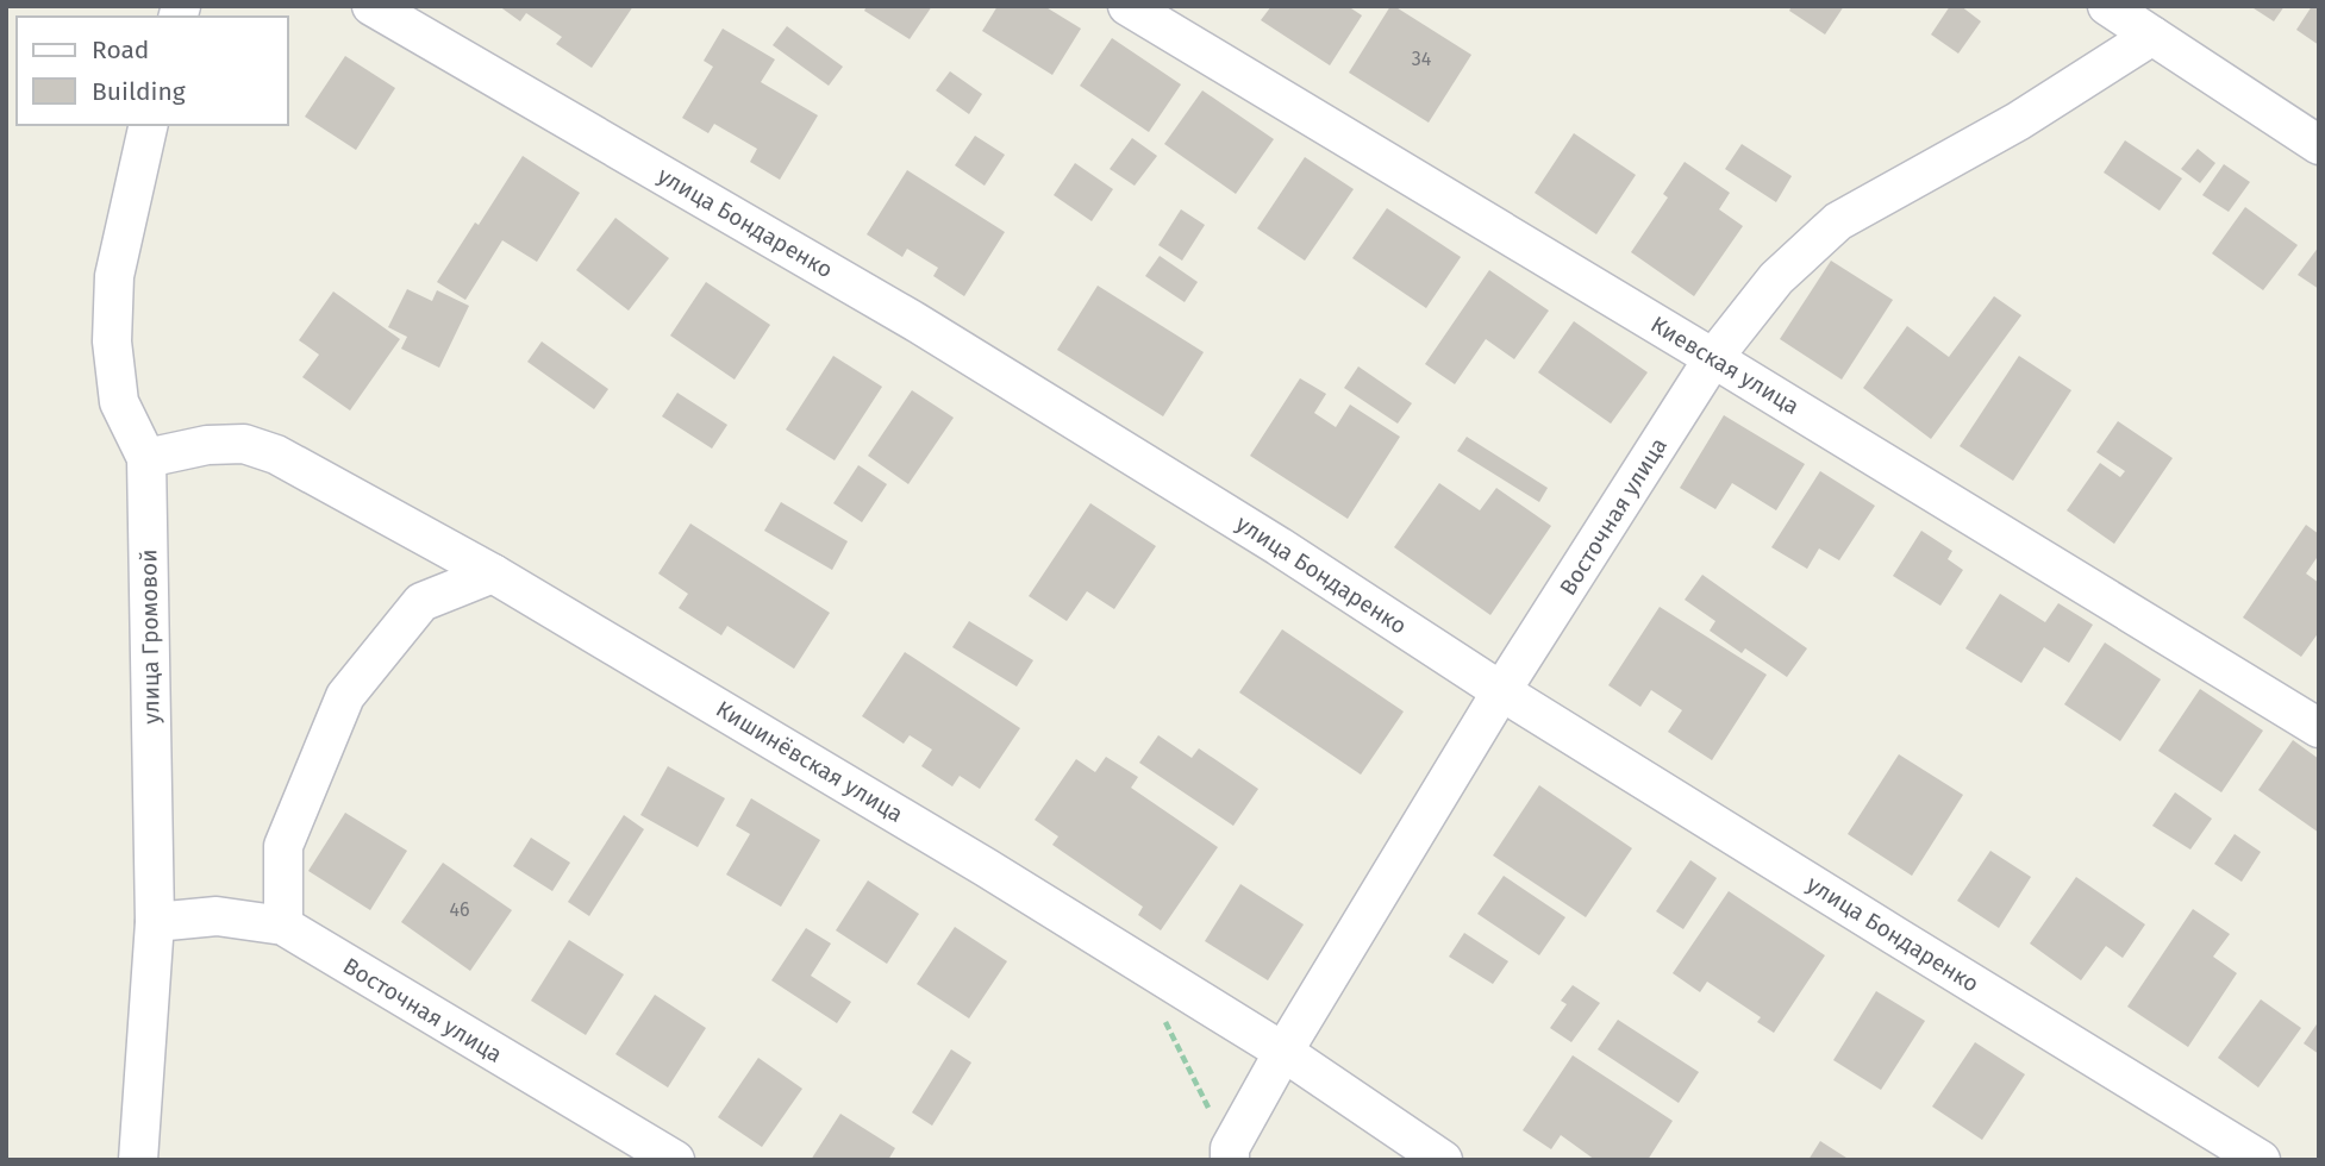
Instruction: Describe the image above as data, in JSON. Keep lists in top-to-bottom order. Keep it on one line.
{"streets":{"street":["улица Бондаренко","Киевская улица","Восточная улица","улица Громовой","Кишинёвская улица"]},"crossings":[["улица Бондаренко","Восточная улица"],["Киевская улица","Восточная улица"],["Восточная улица","улица Громовой"],["Восточная улица","Кишинёвская улица"],["улица Громовой","Кишинёвская улица"]],"house_numbers":["34","46"],"legend":["Road","Building"]}
